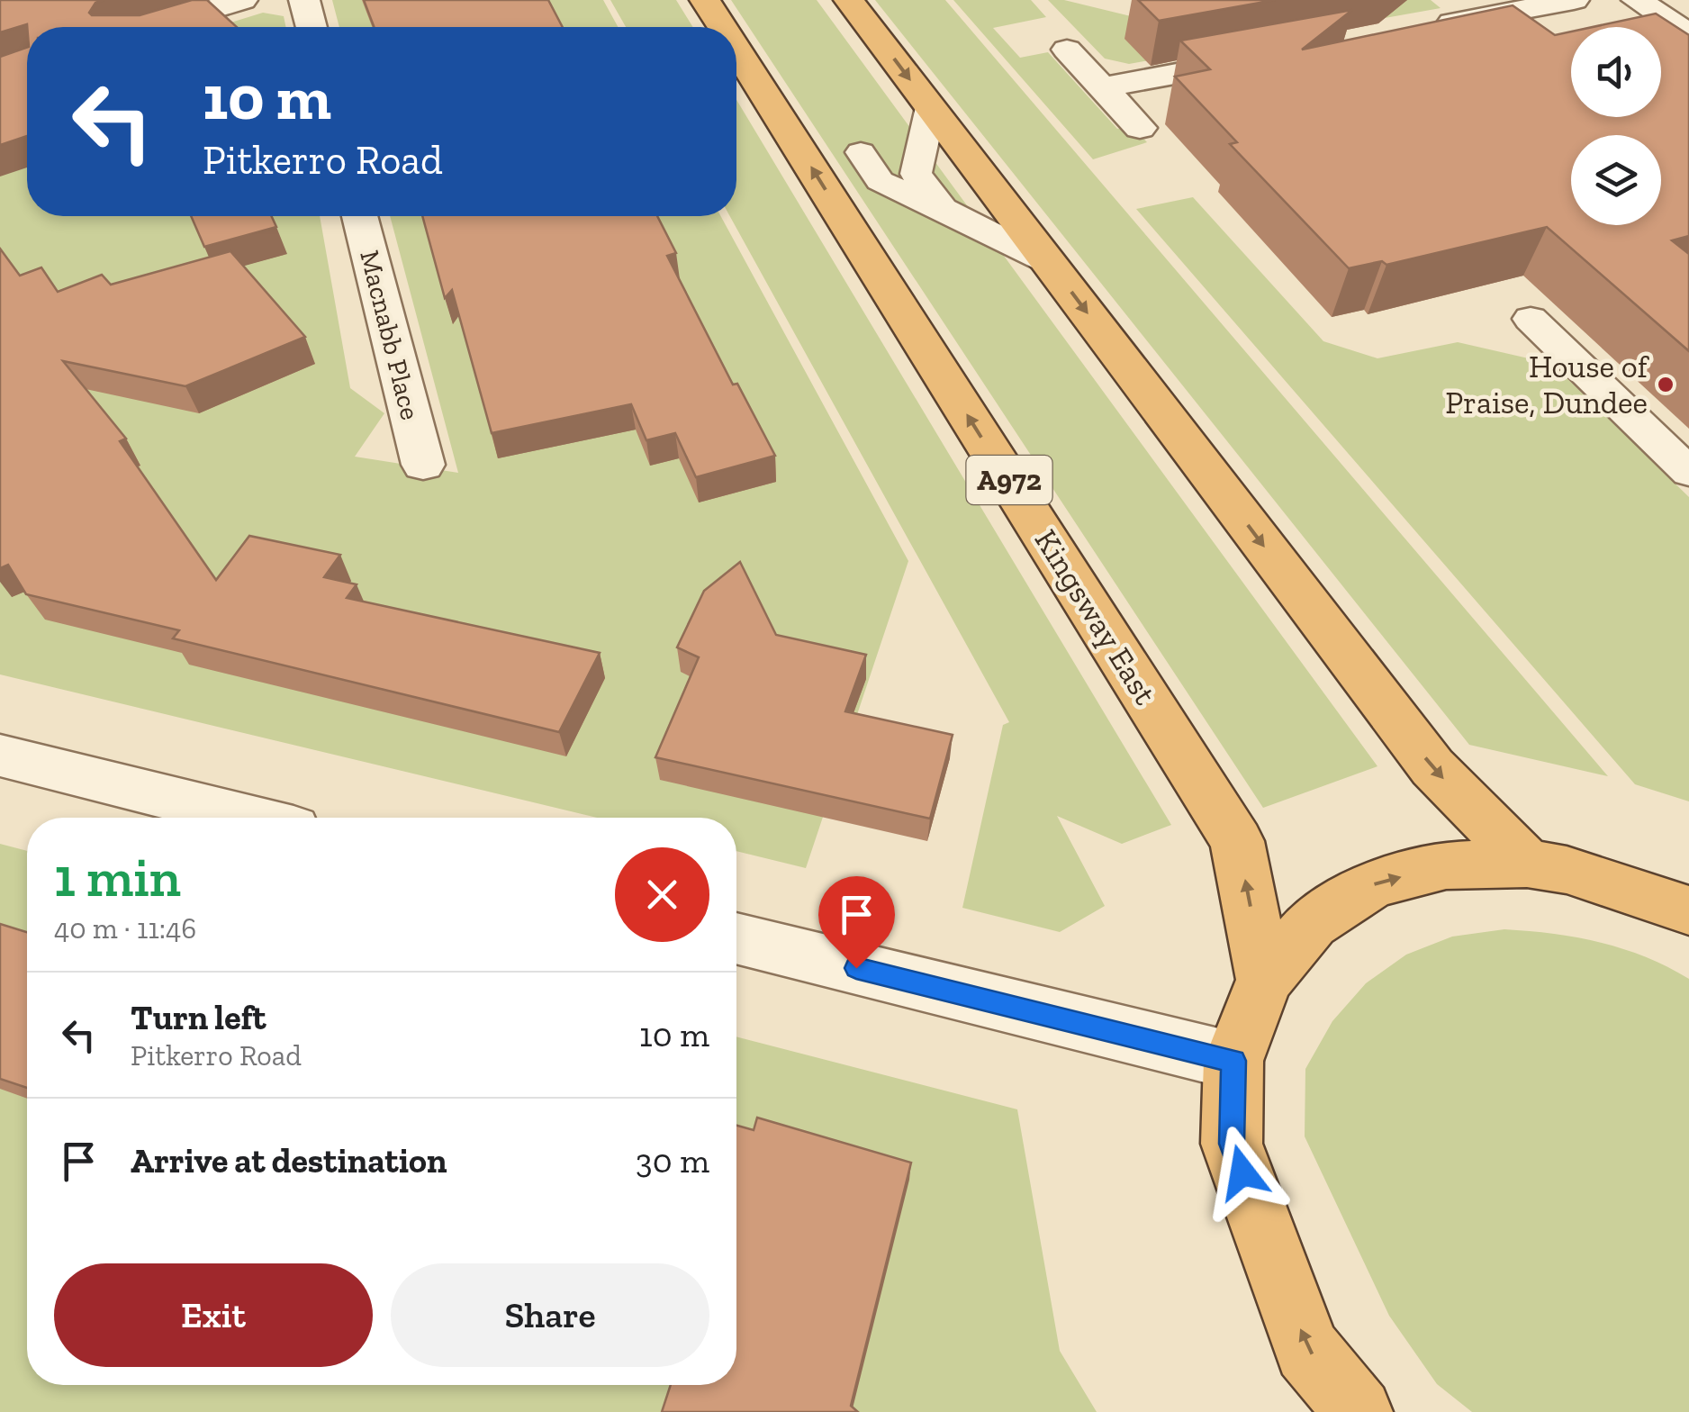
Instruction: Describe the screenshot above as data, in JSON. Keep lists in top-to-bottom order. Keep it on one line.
{"streets":{"highway":["A972","Kingsway East"],"street":["Macnabb Place"]},"places":["House of Praise, Dundee"],"page":{"turn":["10 m","Pitkerro Road"],"heading":["1 min","40 m · 11:46"],"list":[{"name":"Turn left","note":"Pitkerro Road","value":"10 m"},{"name":"Arrive at destination","value":"30 m"}],"buttons":["Exit","Share"]}}
